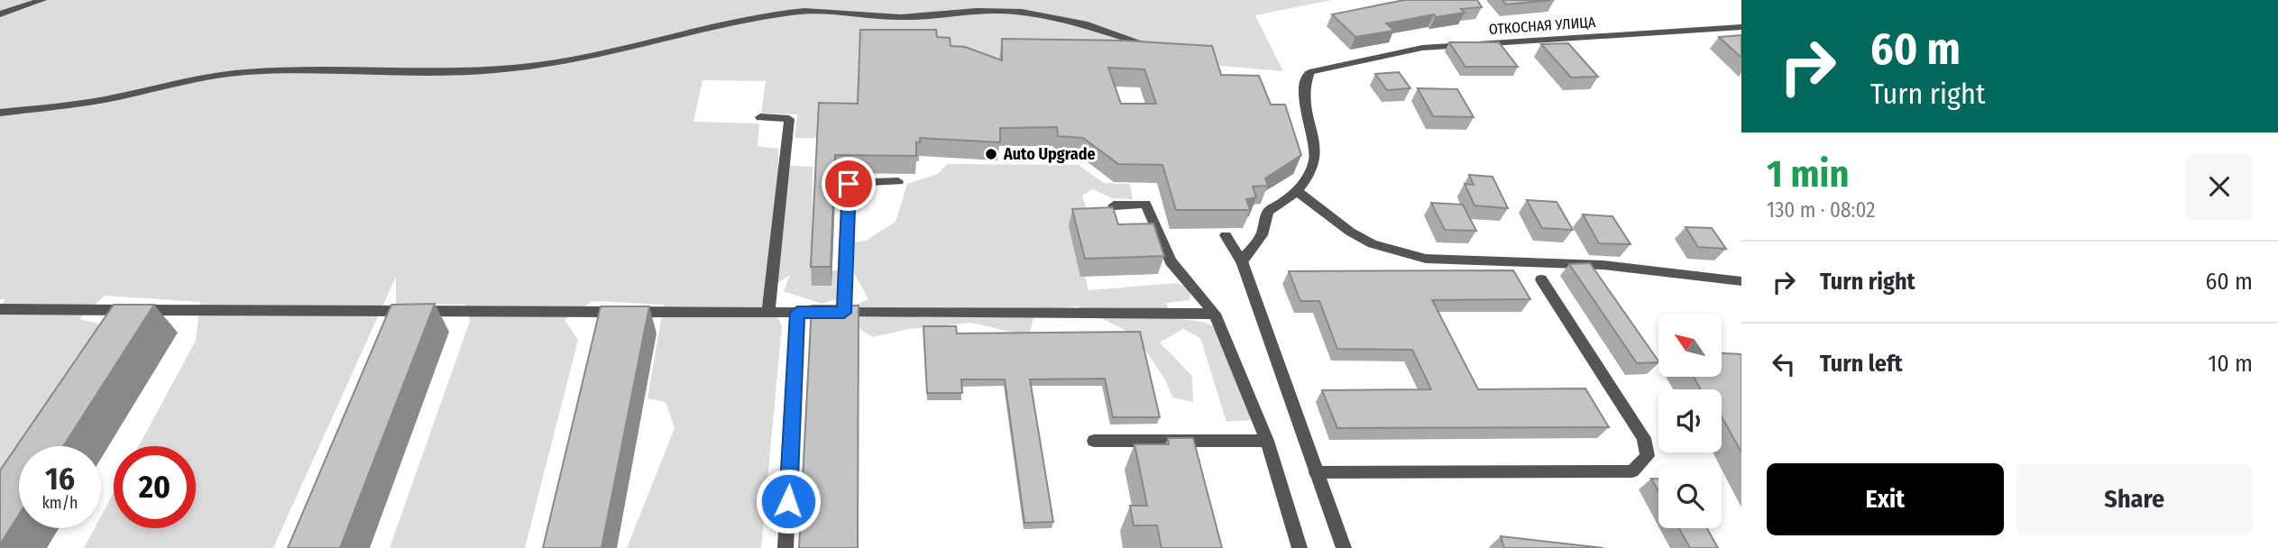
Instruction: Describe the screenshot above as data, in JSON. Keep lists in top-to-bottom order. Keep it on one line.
{"streets":{"street":["ОТКОСНАЯ УЛИЦА"]},"places":["Auto Upgrade"],"north":"top left","page":{"turn":["60 m","Turn right"],"heading":["1 min","130 m · 08:02"],"list":[{"name":"Turn right","value":"60 m"},{"name":"Turn left","value":"10 m"}],"speed":"16 km/h","limit":"20","buttons":["Exit","Share"]}}
